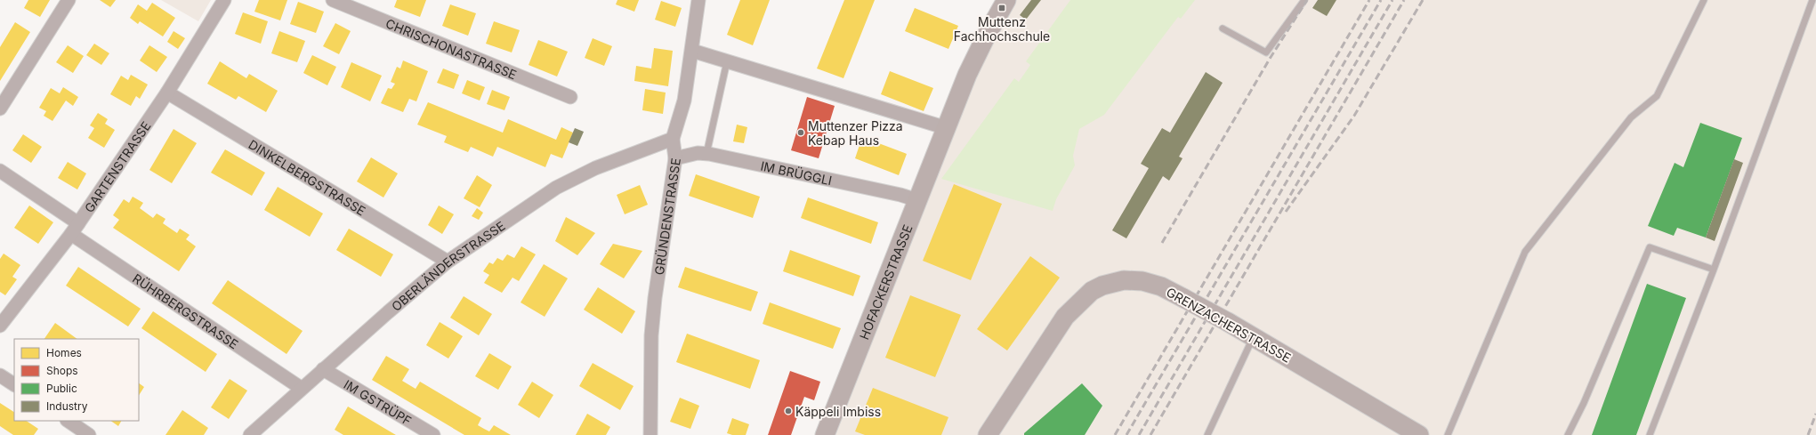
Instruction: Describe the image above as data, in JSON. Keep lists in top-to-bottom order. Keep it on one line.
{"streets":{"street":["CHRISCHONASTRASSE","GARTENSTRASSE","IM BRÜGGLI","DINKELBERGSTRASSE","GRÜNDENSTRASSE","OBERLÄNDERSTRASSE","HOFACKERSTRASSE","RÜHRBERGSTRASSE","GRENZACHERSTRASSE","IM GSTRÜPF"]},"crossings":[["GARTENSTRASSE","DINKELBERGSTRASSE"],["GARTENSTRASSE","RÜHRBERGSTRASSE"],["IM BRÜGGLI","GRÜNDENSTRASSE"],["IM BRÜGGLI","HOFACKERSTRASSE"],["DINKELBERGSTRASSE","OBERLÄNDERSTRASSE"],["GRÜNDENSTRASSE","OBERLÄNDERSTRASSE"],["OBERLÄNDERSTRASSE","RÜHRBERGSTRASSE"],["OBERLÄNDERSTRASSE","IM GSTRÜPF"]],"places":{"transit":["Muttenz Fachhochschule"],"other":["Muttenzer Pizza Kebap Haus","Käppeli Imbiss"]},"legend":["Homes","Shops","Public","Industry"]}
